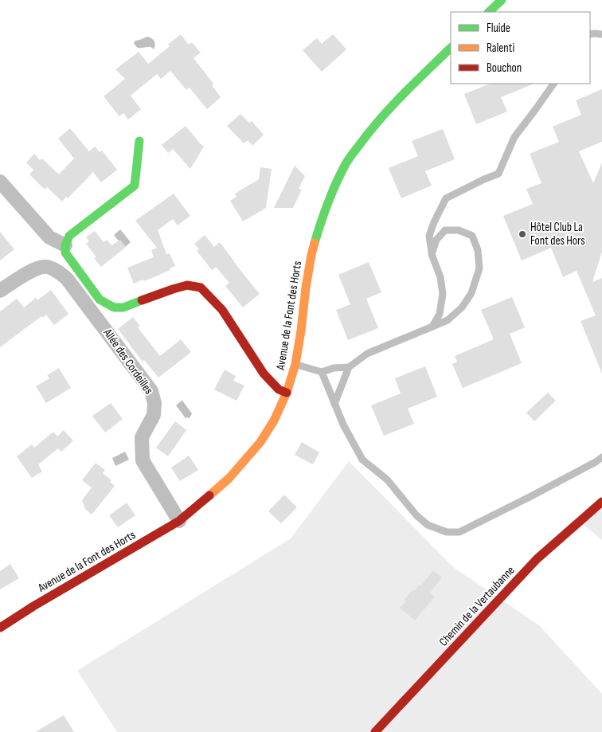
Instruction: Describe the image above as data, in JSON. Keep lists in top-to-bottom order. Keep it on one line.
{"streets":{"main road":["Avenue de la Font des Horts","Chemin de la Vertaubanne"],"street":["Allée des Cordeilles"]},"crossings":[["Avenue de la Font des Horts","Allée des Cordeilles"]],"places":["Hôtel Club La Font des Hors"],"legend":["Fluide","Ralenti","Bouchon"]}
